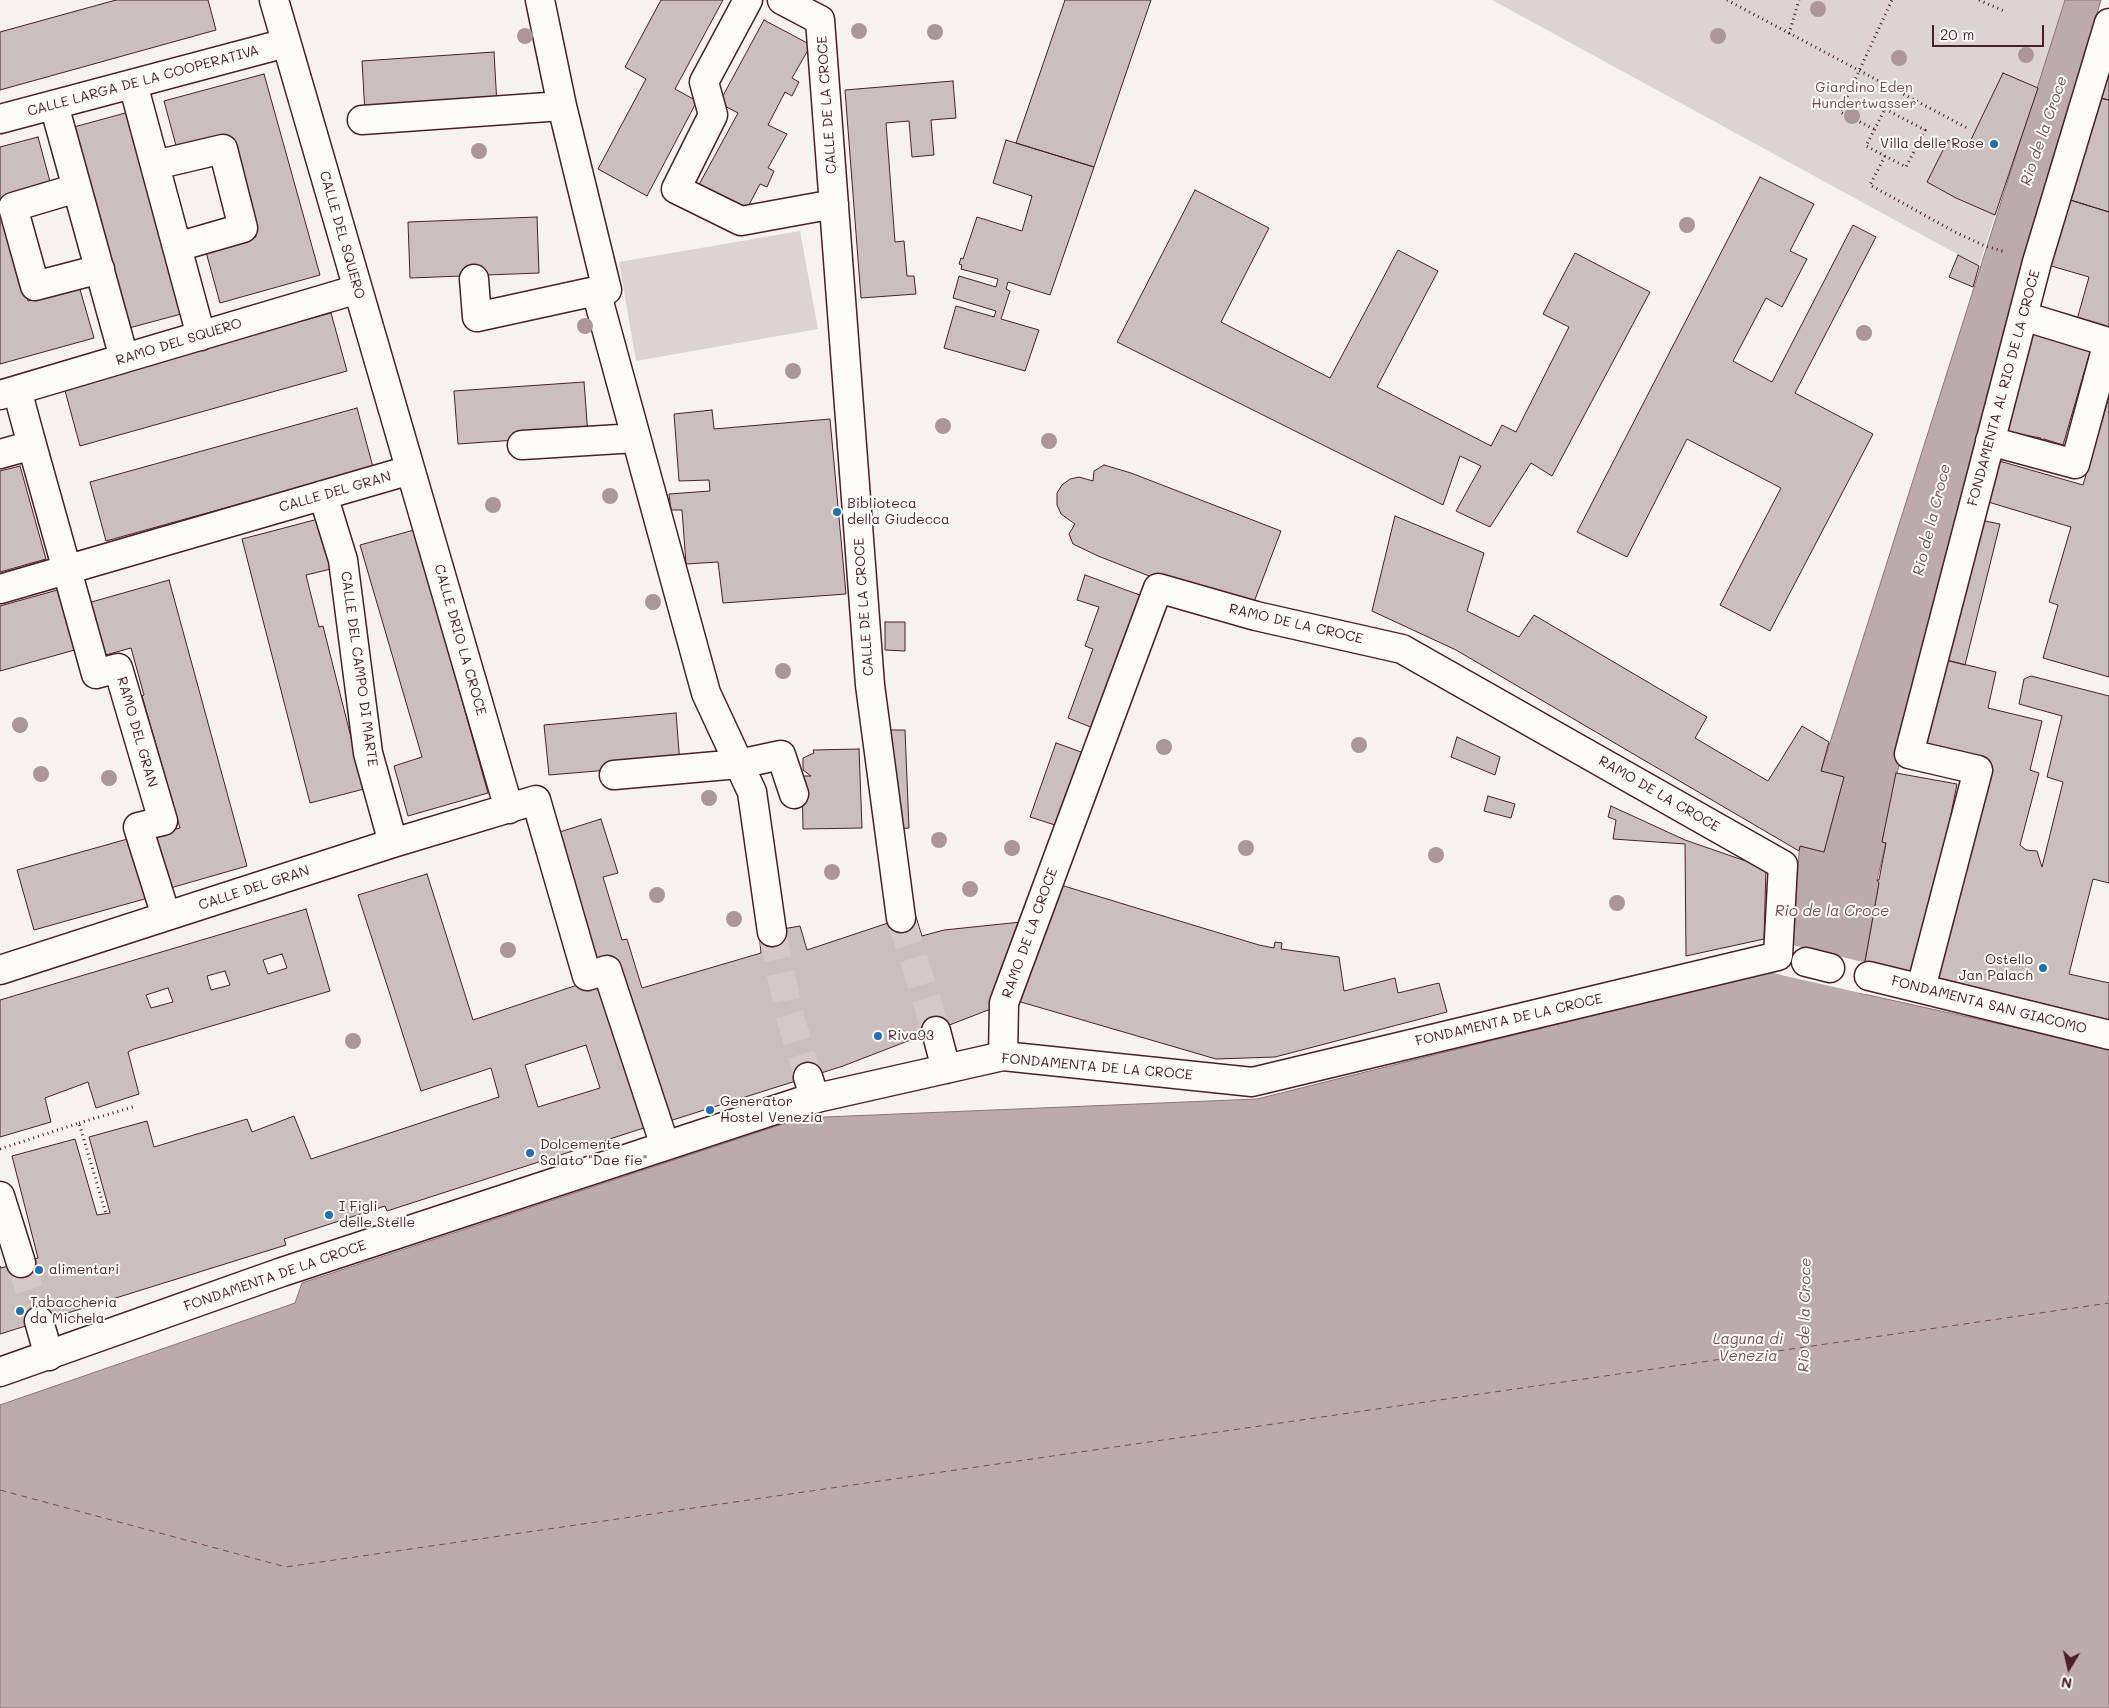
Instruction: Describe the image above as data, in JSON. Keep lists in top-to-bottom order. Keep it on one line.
{"streets":{"street":["CALLE LARGA DE LA COOPERATIVA","CALLE DE LA CROCE","CALLE DEL SQUERO","RAMO DEL SQUERO","FONDAMENTA AL RIO DE LA CROCE","CALLE DEL GRAN","RAMO DE LA CROCE","CALLE DRIO LA CROCE","CALLE DEL CAMPO DI MARTE","RAMO DEL GRAN","FONDAMENTA SAN GIACOMO","FONDAMENTA DE LA CROCE"]},"crossings":[["CALLE LARGA DE LA COOPERATIVA","CALLE DEL SQUERO"],["CALLE DEL SQUERO","RAMO DEL SQUERO"],["CALLE DEL SQUERO","CALLE DEL GRAN"],["CALLE DEL SQUERO","CALLE DRIO LA CROCE"],["RAMO DEL SQUERO","RAMO DEL GRAN"],["FONDAMENTA AL RIO DE LA CROCE","FONDAMENTA SAN GIACOMO"],["CALLE DEL GRAN","CALLE DRIO LA CROCE"],["CALLE DEL GRAN","CALLE DEL CAMPO DI MARTE"],["CALLE DEL GRAN","RAMO DEL GRAN"],["CALLE DEL GRAN","FONDAMENTA DE LA CROCE"],["RAMO DE LA CROCE","FONDAMENTA DE LA CROCE"]],"water":["Rio de la Croce","Laguna di Venezia"],"parks":["Giardino Eden Hundertwasser"],"places":["Villa delle Rose","Biblioteca della Giudecca","Ostello Jan Palach","Riva93","Generator Hostel Venezia","Dolcemente Salato \"Dae fie\"","I Figli delle Stelle","alimentari","Tabaccheria da Michela"],"scale_bar":"20 m","north":"bottom"}
